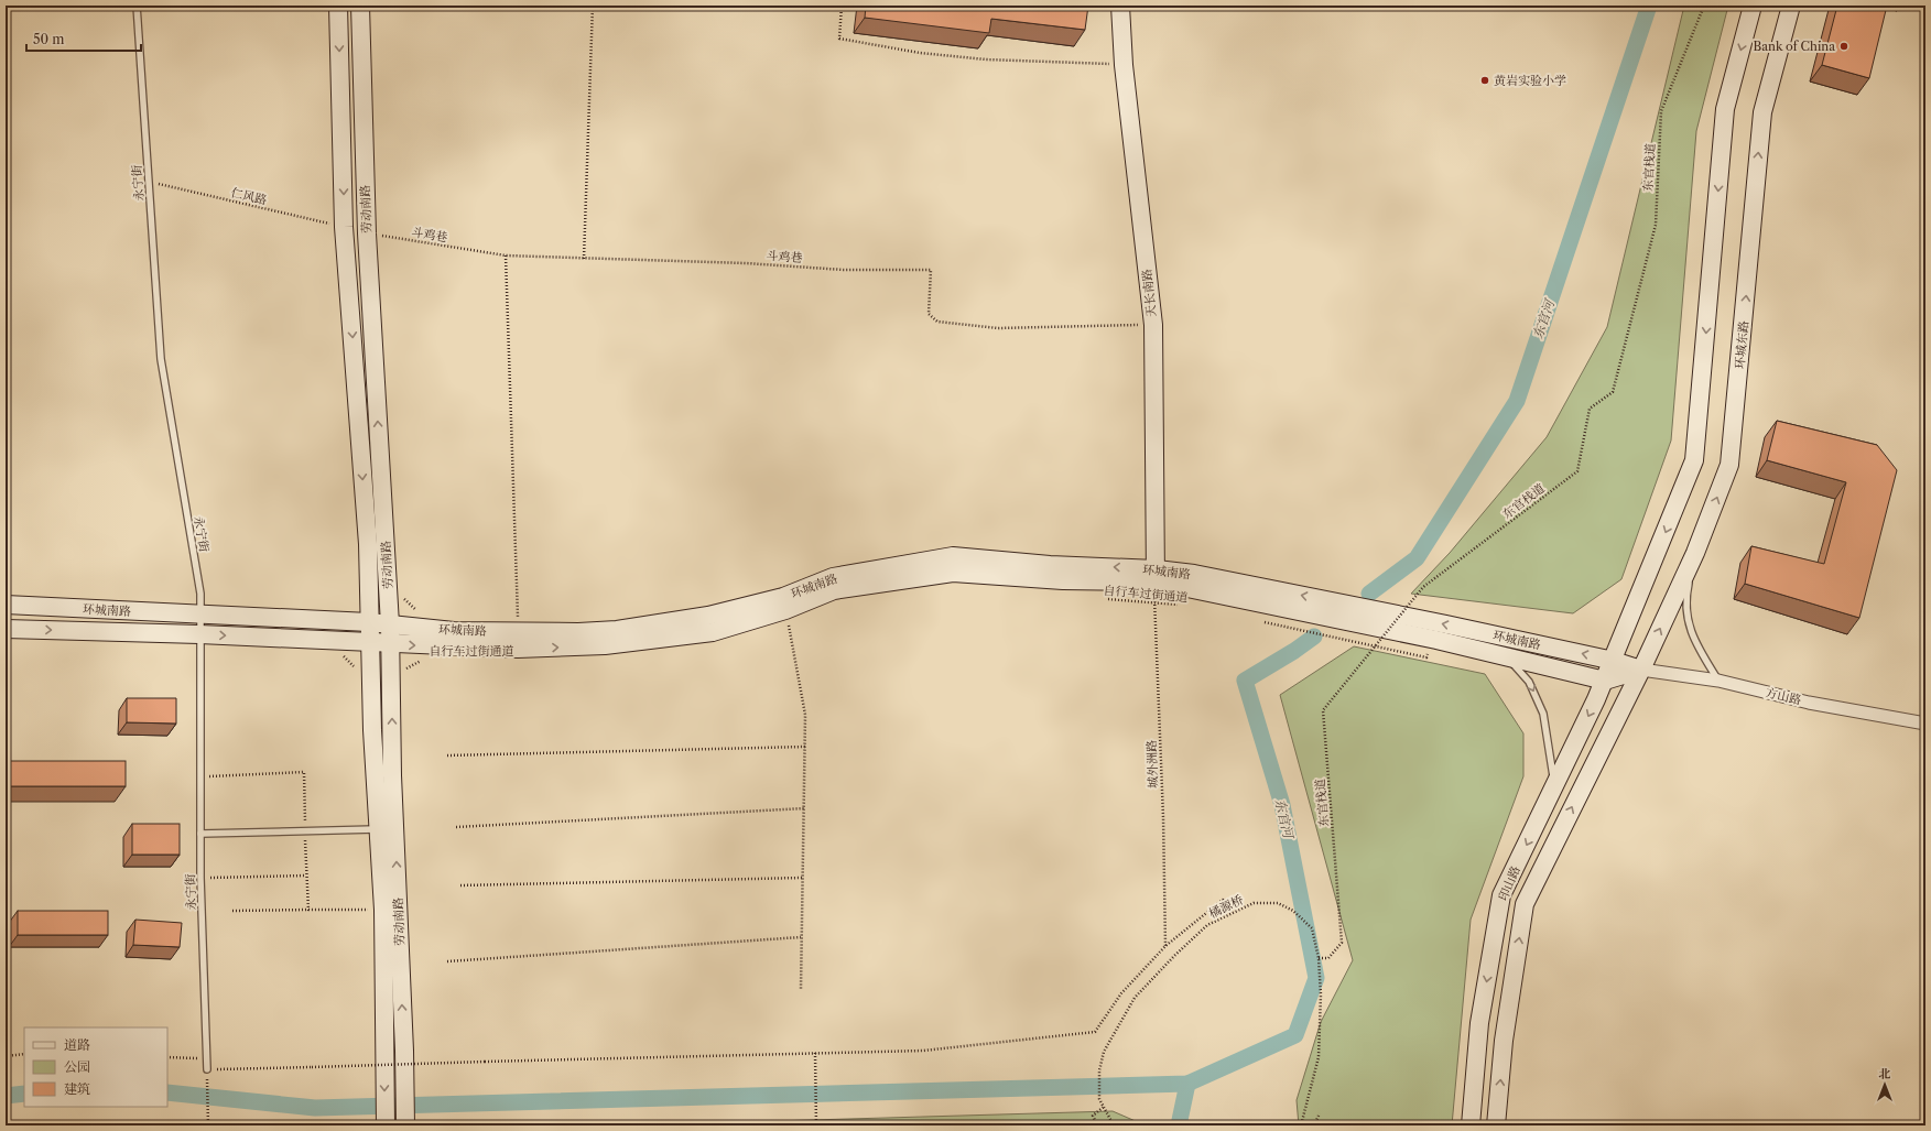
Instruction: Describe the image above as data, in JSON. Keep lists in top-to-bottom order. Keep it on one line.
{"streets":{"main road":["劳动南路","天长南路","环城东路","环城南路","印山路"],"street":["方山路"],"lane":["永宁街"],"path":["东官栈道","仁风路","斗鸡巷","自行车过街通道","城外洲路","橘源桥"]},"crossings":[["东官栈道","橘源桥"],["永宁街","仁风路"],["永宁街","环城南路"],["仁风路","劳动南路"],["劳动南路","斗鸡巷"],["劳动南路","环城南路"],["斗鸡巷","天长南路"],["天长南路","环城南路"],["天长南路","城外洲路"],["环城东路","环城南路"],["环城东路","方山路"],["环城东路","印山路"],["环城南路","方山路"],["环城南路","城外洲路"],["环城南路","印山路"],["自行车过街通道","城外洲路"],["方山路","印山路"]],"water":["东官河"],"places":["Bank of China","黄岩实验小学"],"legend":["道路","公园","建筑"],"scale_bar":"50 m","north":"top"}
